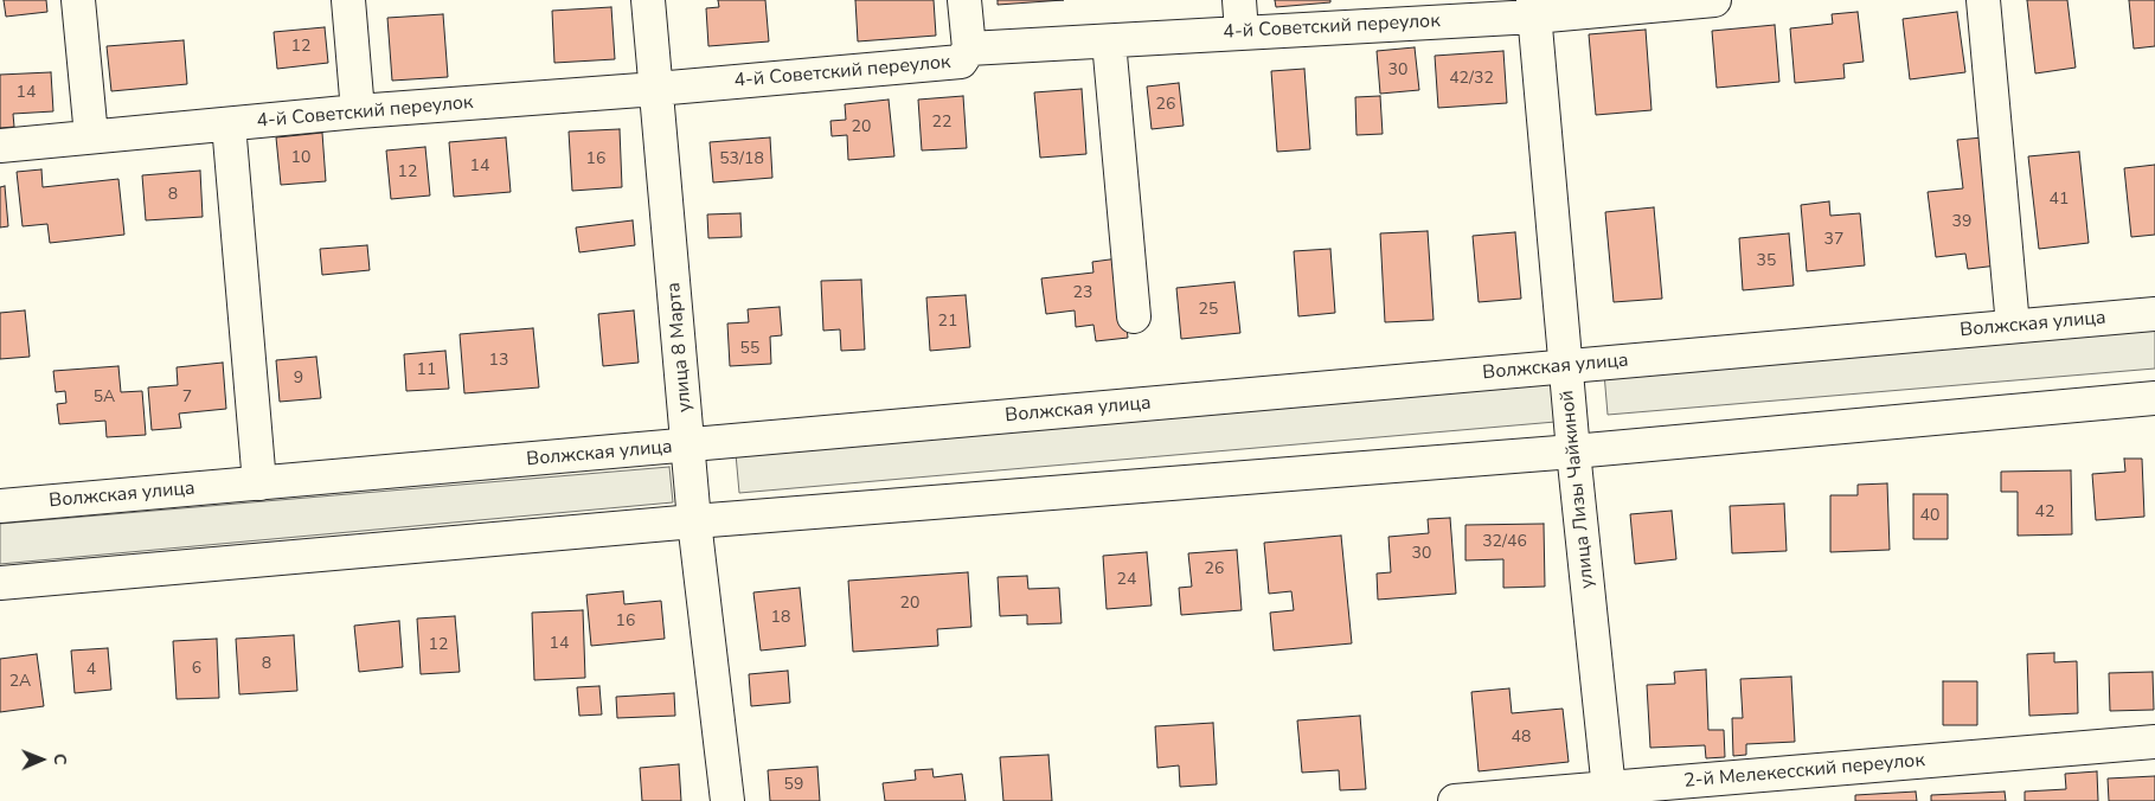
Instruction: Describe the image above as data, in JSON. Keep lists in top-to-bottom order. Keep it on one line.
{"streets":{"street":["4-й Советский переулок","Волжская улица","улица 8 Марта","улица Лизы Чайкиной","2-й Мелекесский переулок"]},"crossings":[["4-й Советский переулок","улица 8 Марта"],["4-й Советский переулок","улица Лизы Чайкиной"],["Волжская улица","улица 8 Марта"],["Волжская улица","улица Лизы Чайкиной"],["улица Лизы Чайкиной","2-й Мелекесский переулок"]],"house_numbers":["12","30","42/32","14","26","22","20","10","16","53/18","14","12","8","41","39","37","35","23","25","21","55","13","11","9","5А","7","42","40","32/46","30","26","24","20","18","16","14","12","8","6","4","2А","48","59"],"north":"right"}
